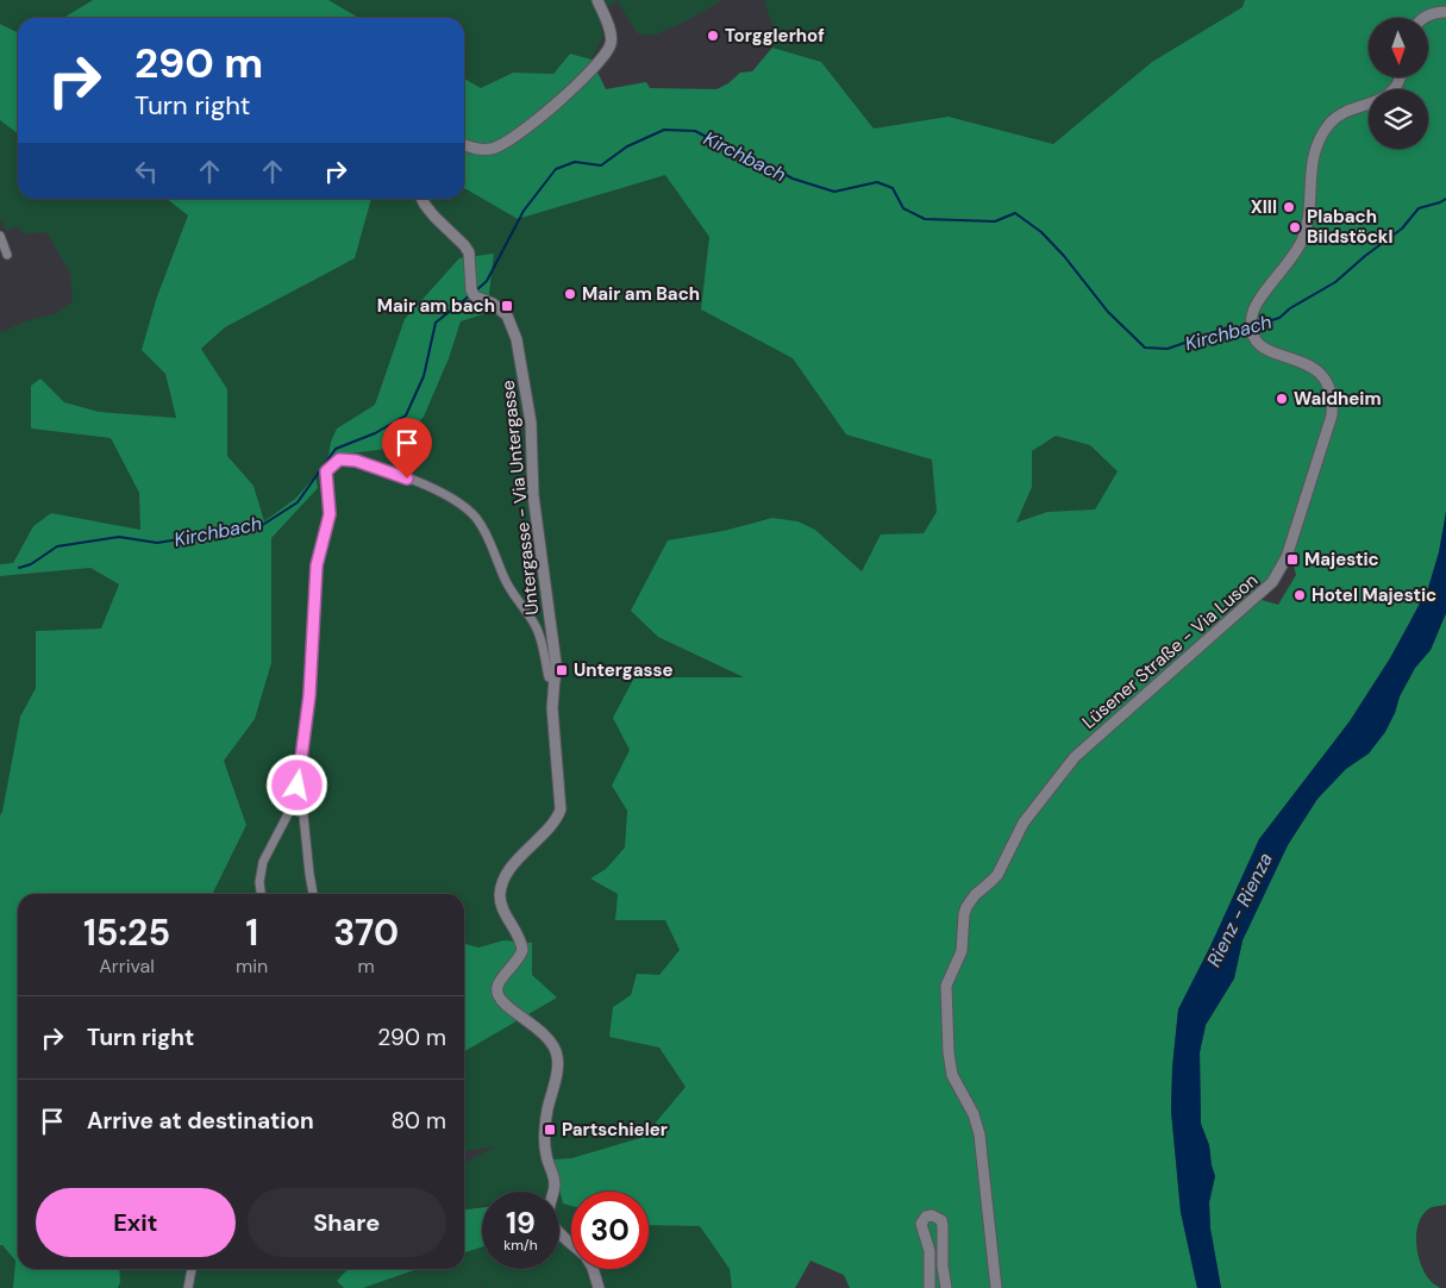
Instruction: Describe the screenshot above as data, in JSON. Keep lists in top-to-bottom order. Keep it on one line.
{"streets":{"street":["Untergasse - Via Untergasse","Lüsener Straße - Via Luson"]},"water":["Kirchbach","Rienz - Rienza"],"places":{"other":["Torgglerhof","XIII","Plabach Bildstöckl","Mair am Bach","Waldheim","Hotel Majestic"],"transit":["Mair am bach","Majestic","Untergasse","Partschieler"]},"north":"bottom","page":{"turn":["290 m","Turn right"],"eta":["15:25","Arrival","1","min","370","m"],"list":[{"name":"Turn right","value":"290 m"},{"name":"Arrive at destination","value":"80 m"}],"buttons":["Exit","Share"],"speed":"19 km/h","limit":"30"}}
